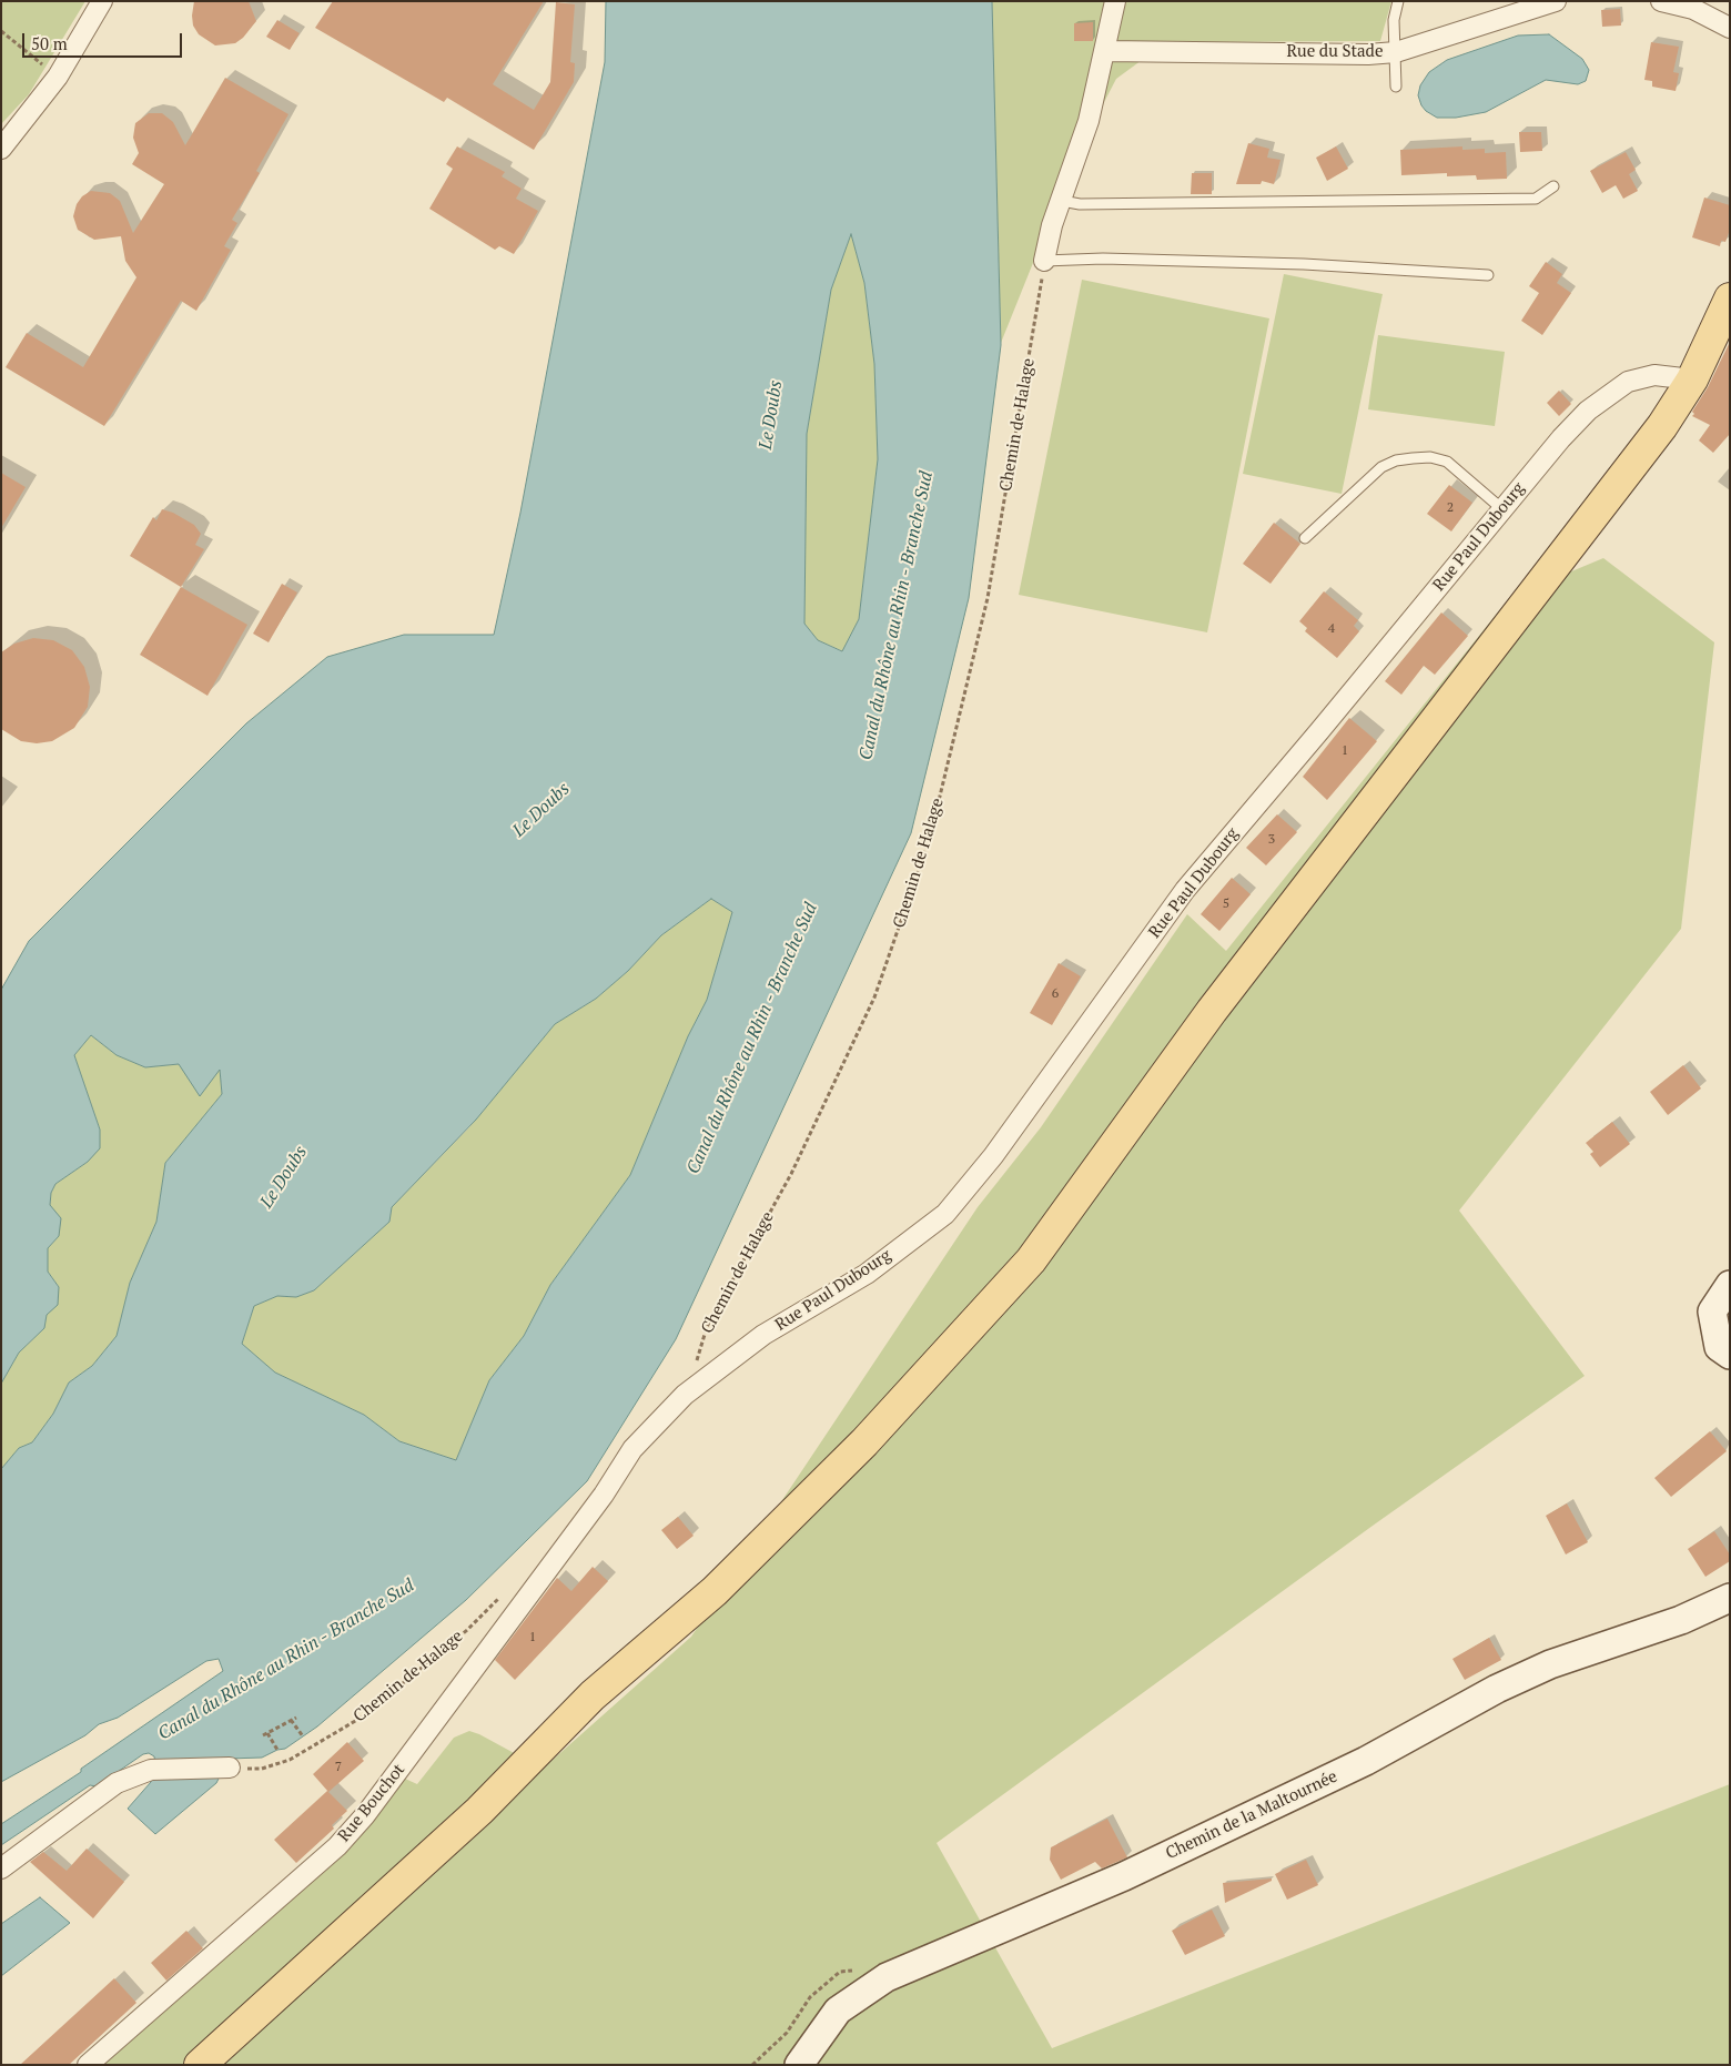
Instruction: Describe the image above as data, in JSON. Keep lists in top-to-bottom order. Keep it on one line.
{"streets":{"street":["Rue du Stade","Rue Paul Dubourg","Rue Bouchot","Chemin de la Maltournée"],"path":["Chemin de Halage"]},"crossings":[["Chemin de Halage","Rue Paul Dubourg"],["Rue Paul Dubourg","Rue Bouchot"]],"water":["Le Doubs","Canal du Rhône au Rhin - Branche Sud"],"house_numbers":["2","4","1","3","5","6","1","7"],"scale_bar":"50 m"}
